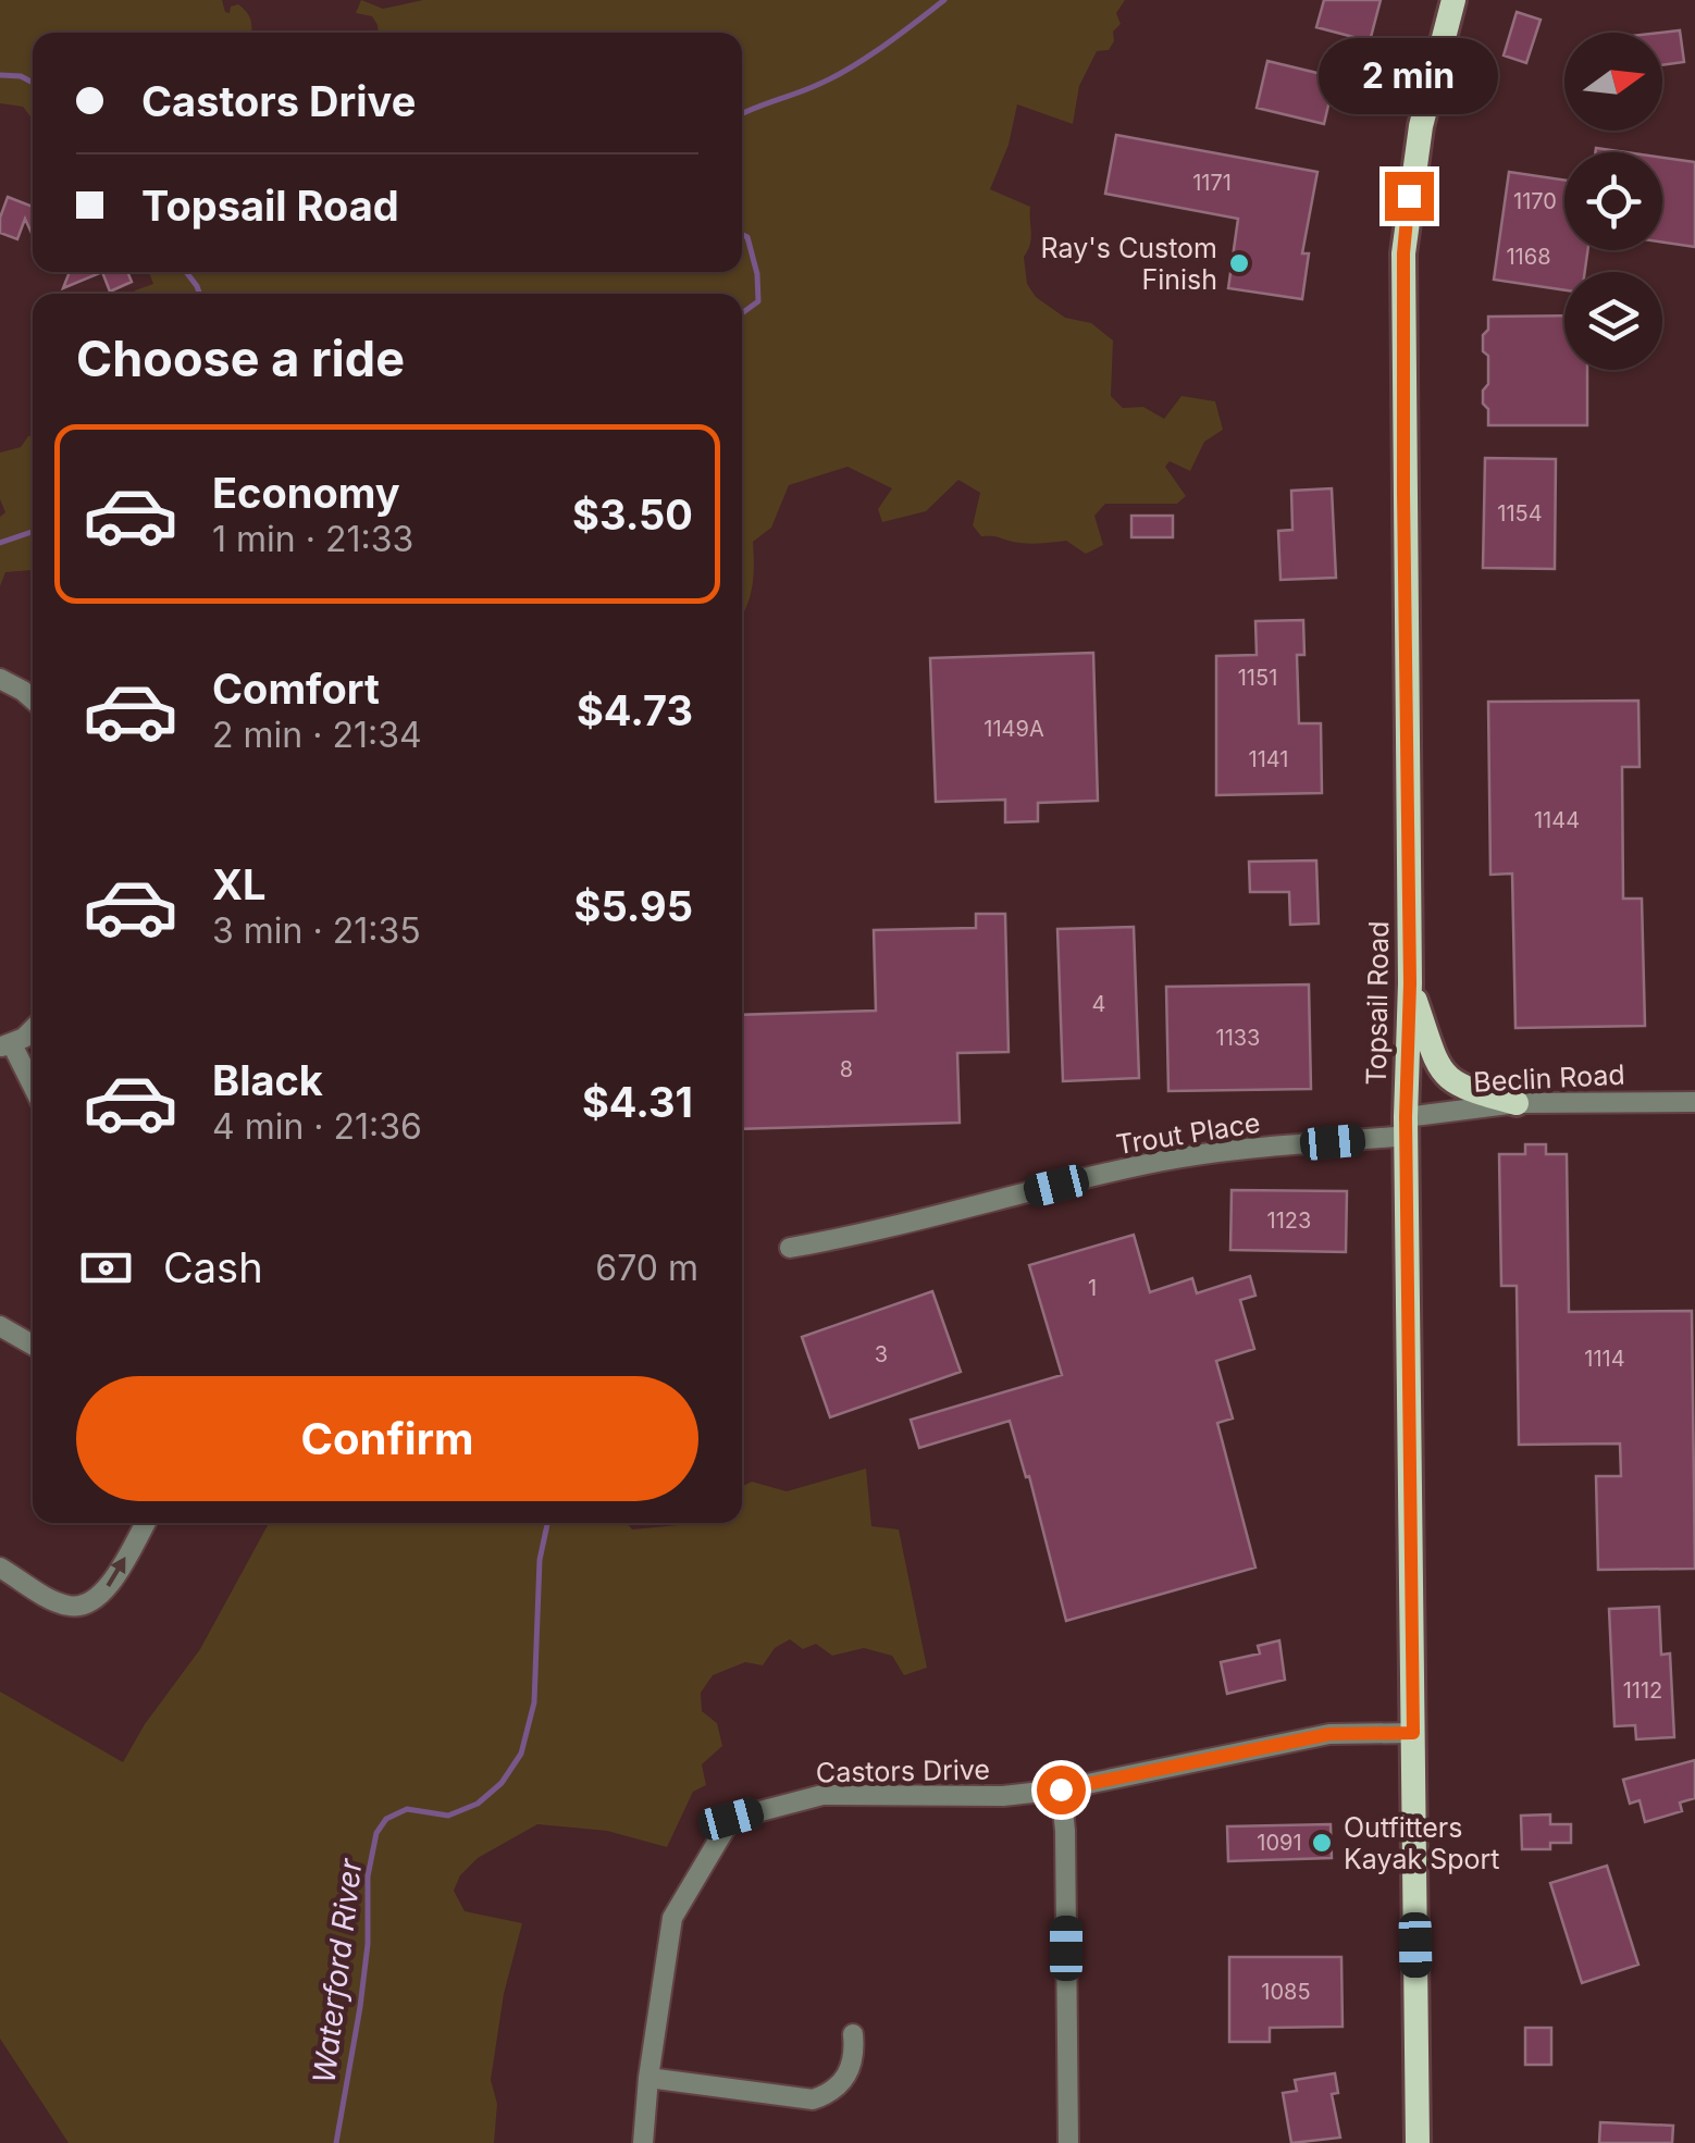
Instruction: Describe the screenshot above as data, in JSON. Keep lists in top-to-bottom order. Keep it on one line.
{"streets":{"main road":["Topsail Road"],"street":["Beclin Road","Trout Place","Castors Drive"]},"crossings":[["Topsail Road","Beclin Road"],["Topsail Road","Trout Place"],["Topsail Road","Castors Drive"],["Beclin Road","Trout Place"]],"water":["Waterford River"],"places":["Ray's Custom Finish","Outfitters Kayak Sport"],"house_numbers":["1171","1170","1168","1154","1151","1149A","1141","1144","4","1133","8","1123","1","3","1114","1112","1091","1085"],"north":"right","page":{"banner":["Castors Drive","Topsail Road"],"bubble":"2 min","heading":"Choose a ride","list":[{"name":"Economy","note":"1 min · 21:33","value":"$3.50"},{"name":"Comfort","note":"2 min · 21:34","value":"$4.73"},{"name":"XL","note":"3 min · 21:35","value":"$5.95"},{"name":"Black","note":"4 min · 21:36","value":"$4.31"}],"pay":["Cash","670 m"],"buttons":"Confirm"}}
